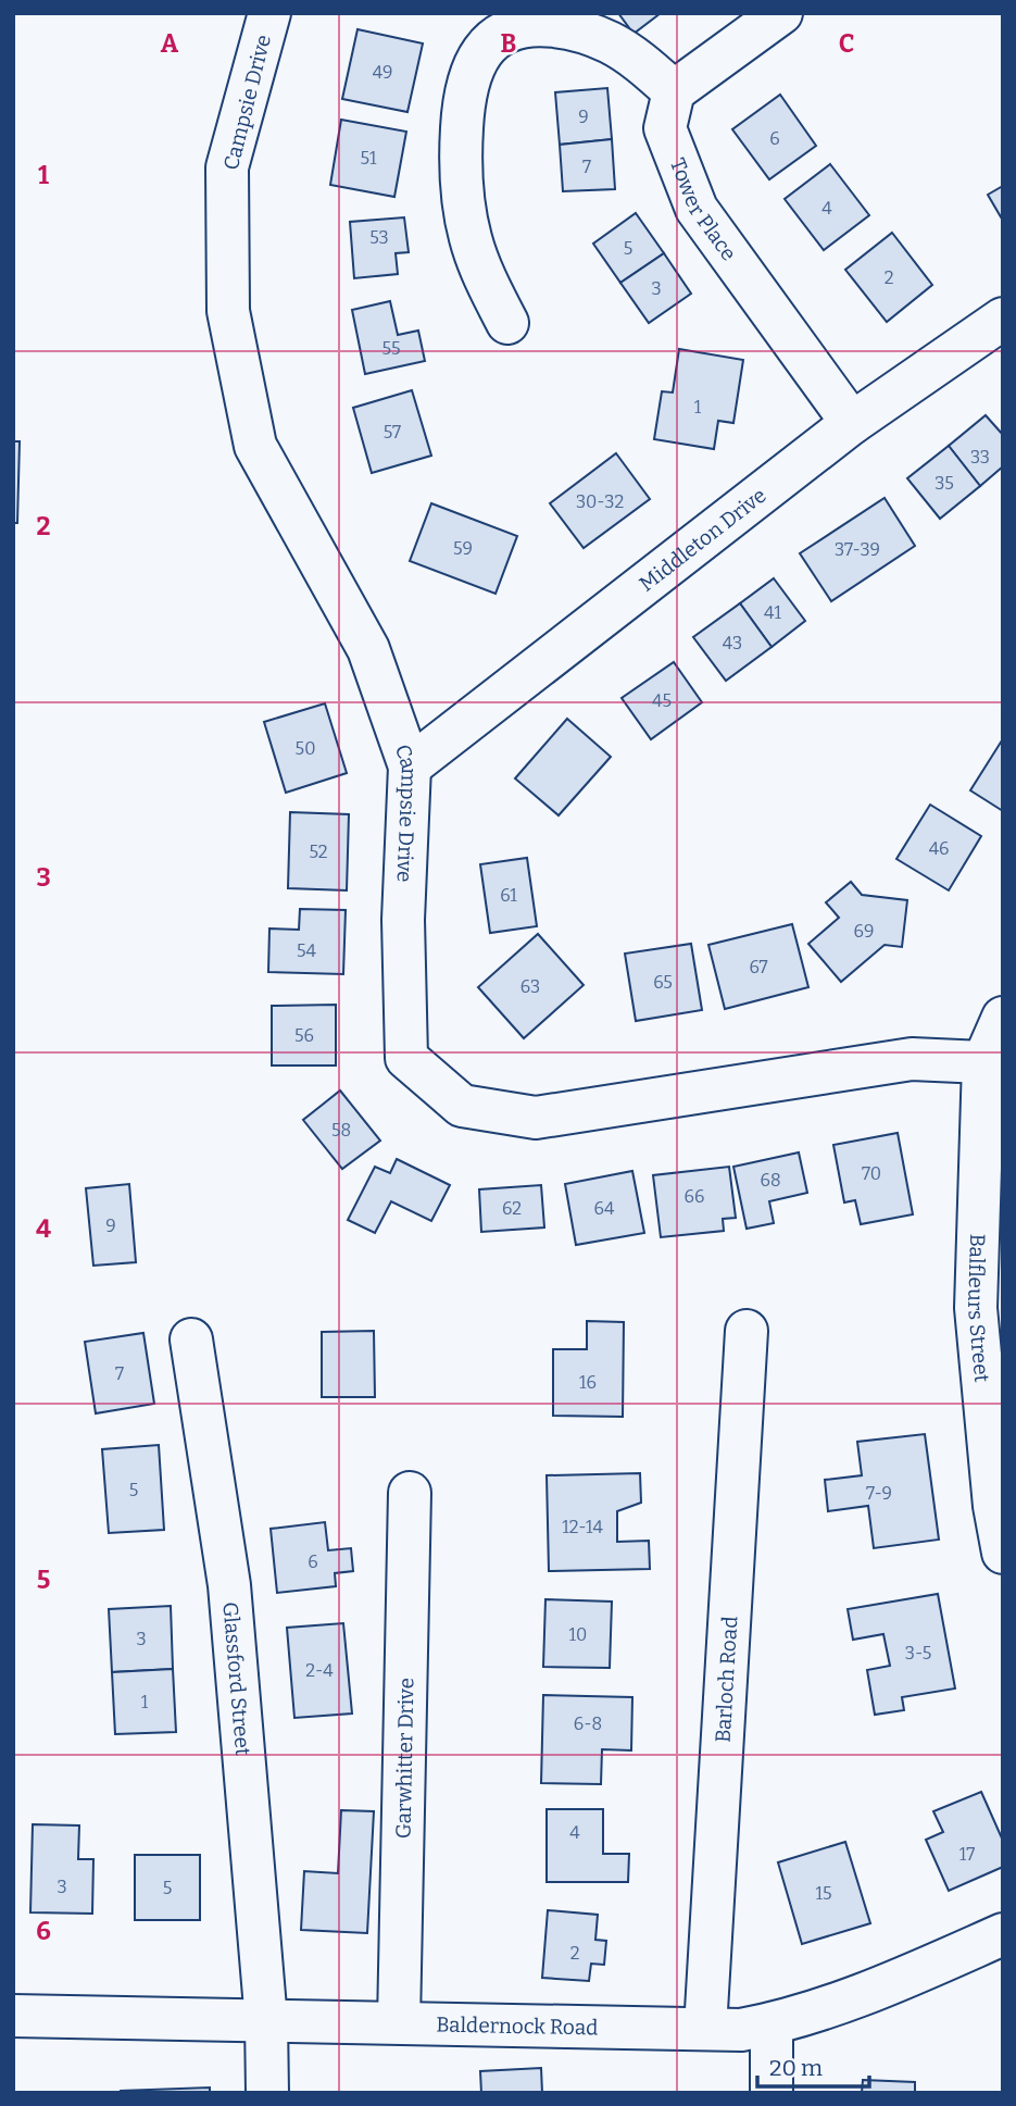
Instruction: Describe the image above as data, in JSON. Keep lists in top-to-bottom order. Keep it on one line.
{"streets":{"street":["Campsie Drive","Tower Place","Middleton Drive","Balfleurs Street","Glassford Street","Barloch Road","Garwhitter Drive","Baldernock Road"]},"crossings":[["Campsie Drive","Middleton Drive"],["Campsie Drive","Balfleurs Street"],["Tower Place","Middleton Drive"],["Glassford Street","Baldernock Road"],["Barloch Road","Baldernock Road"],["Garwhitter Drive","Baldernock Road"]],"house_numbers":["49","9","6","51","7","4","53","5","2","3","55","1","57","33","35","30-32","59","37-39","41","43","45","50","46","52","61","69","54","67","65","63","56","58","70","68","66","62","64","9","7","16","5","7-9","12-14","6","10","3","3-5","2-4","1","6-8","4","17","3","5","15","2"],"scale_bar":"20 m","grid":{"columns":["A","B","C"],"rows":["1","2","3","4","5","6"]}}
